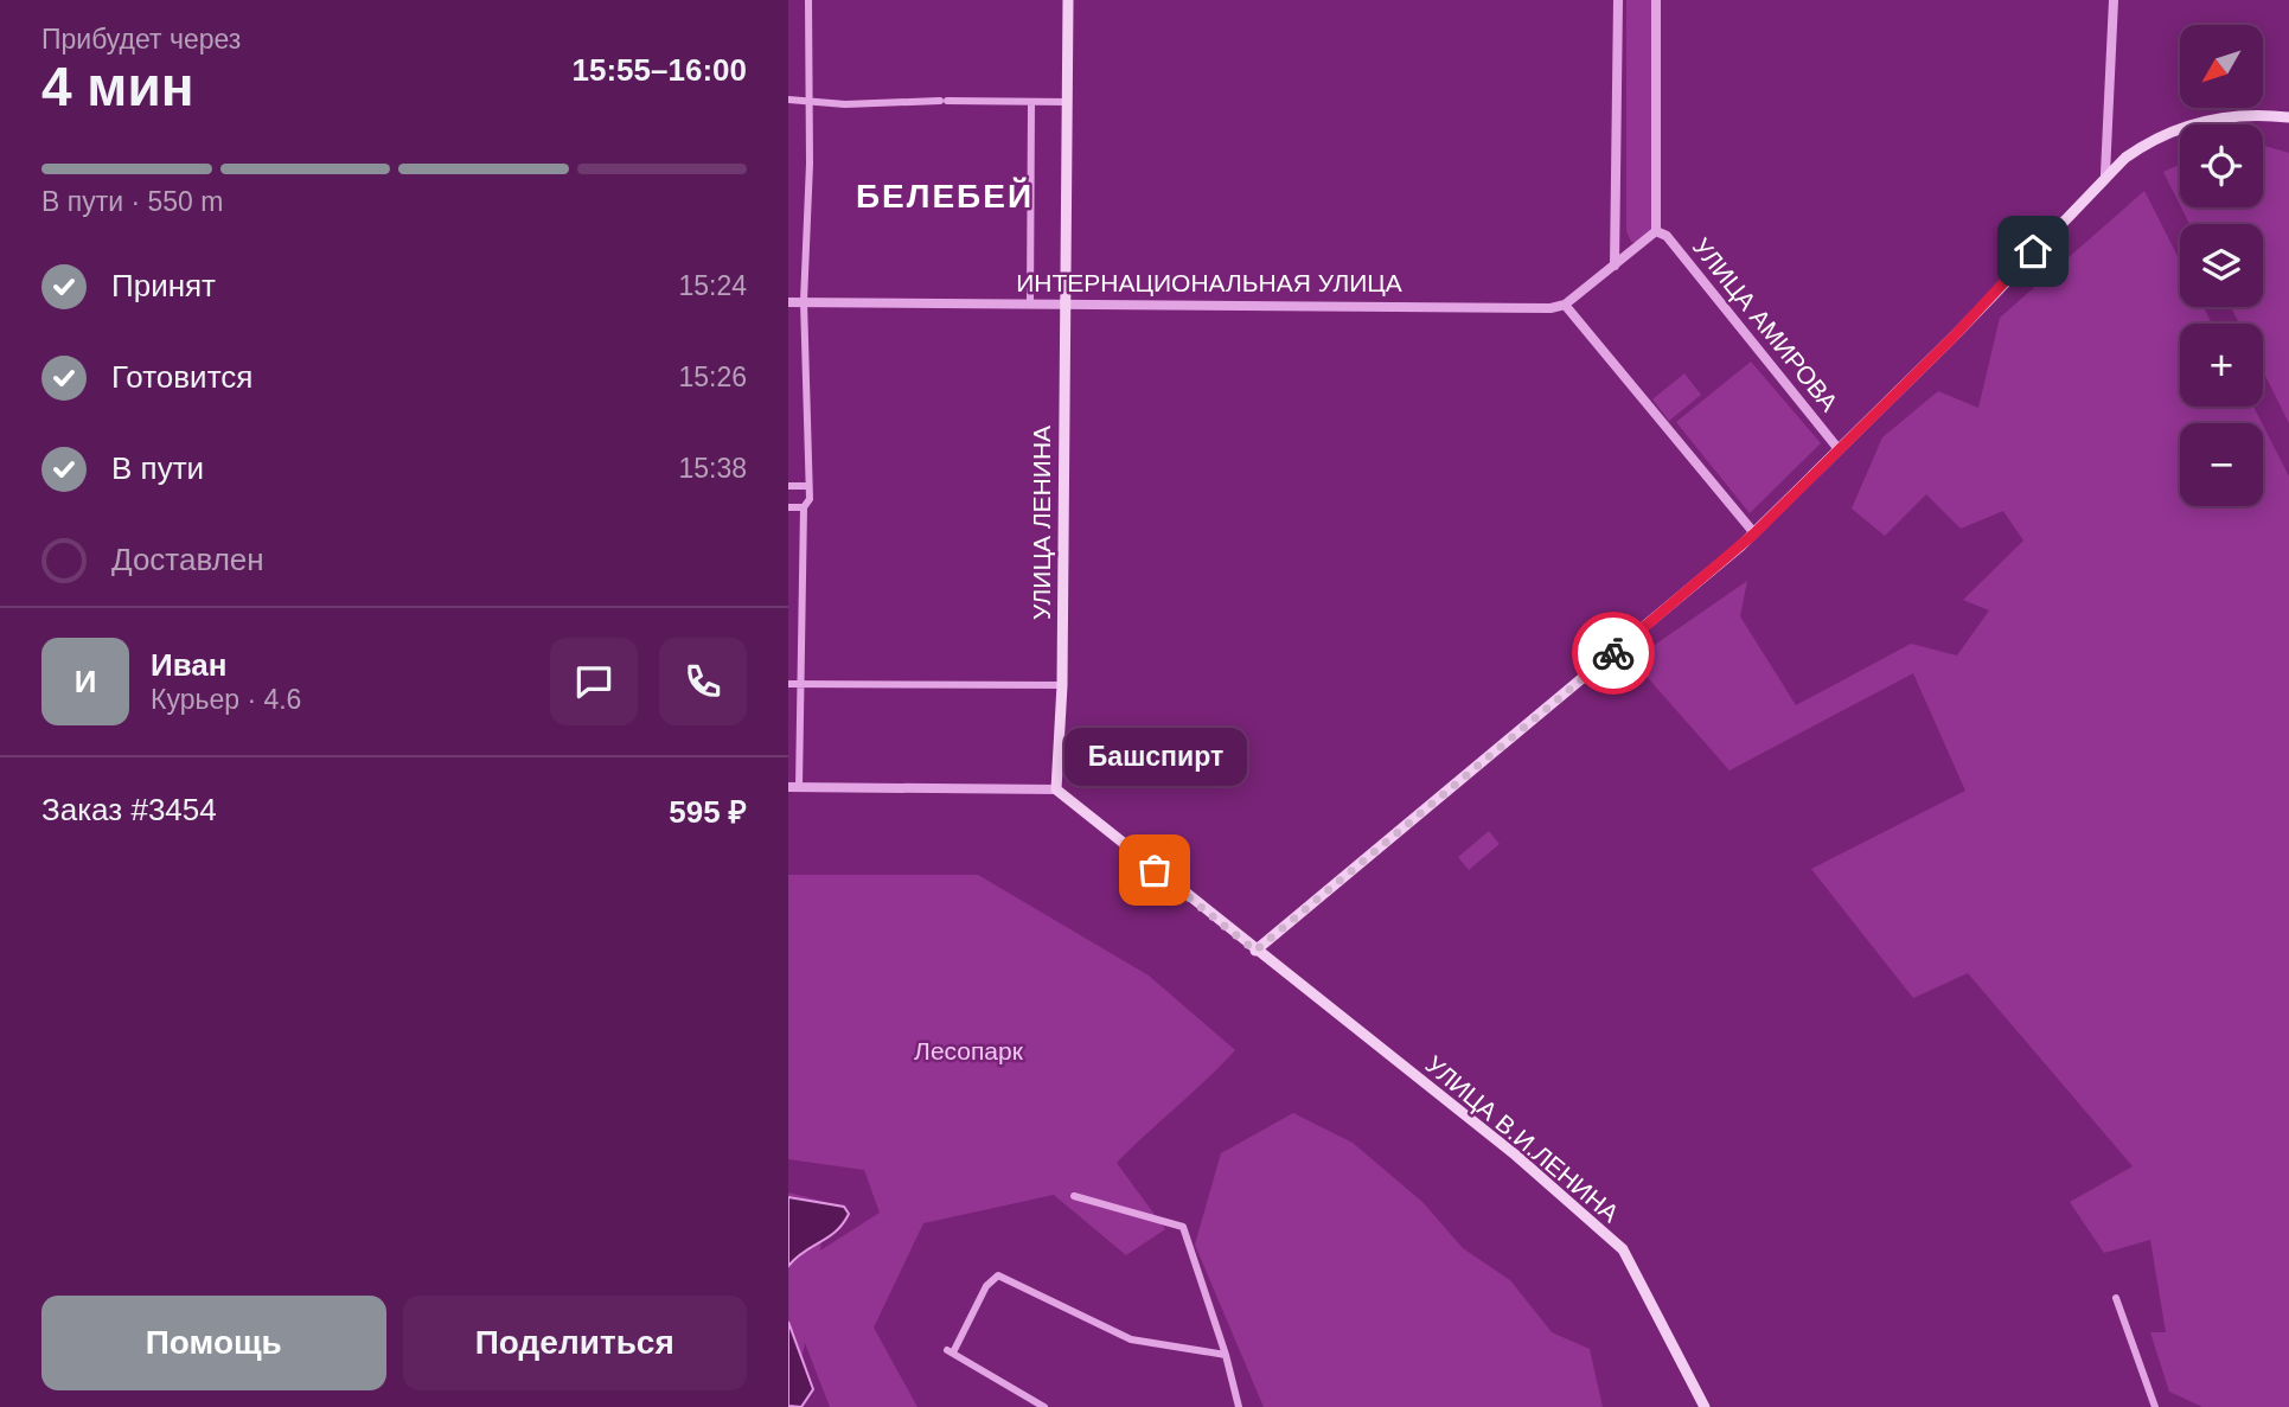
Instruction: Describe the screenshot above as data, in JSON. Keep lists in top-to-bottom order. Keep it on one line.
{"streets":{"main road":["УЛИЦА ЛЕНИНА","УЛИЦА В.И.ЛЕНИНА"],"street":["ИНТЕРНАЦИОНАЛЬНАЯ УЛИЦА","УЛИЦА АМИРОВА"]},"crossings":[["ИНТЕРНАЦИОНАЛЬНАЯ УЛИЦА","УЛИЦА ЛЕНИНА"]],"districts":["БЕЛЕБЕЙ"],"parks":["Лесопарк"],"places":["Башспирт"],"north":"bottom left","page":{"heading":["4 мин","Прибудет через","15:55–16:00"],"panel":["Иван","Курьер · 4.6","Заказ #3454","595 ₽"],"map_buttons":["+","−"],"bar":"В пути · 550 m","list":[["Принят","15:24"],["Готовится","15:26"],["В пути","15:38"],"Доставлен"],"round":"И","bubble":"Башспирт","buttons":["Помощь","Поделиться"]}}
